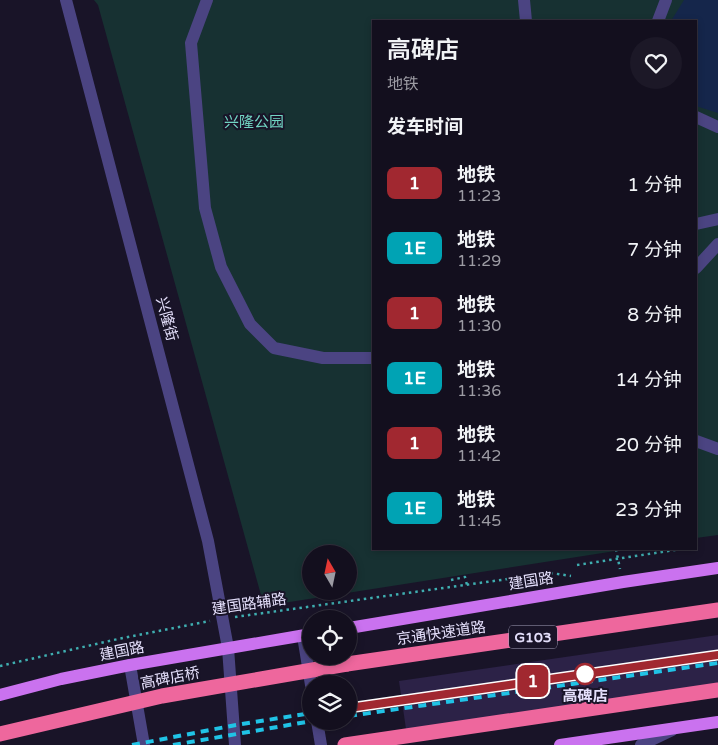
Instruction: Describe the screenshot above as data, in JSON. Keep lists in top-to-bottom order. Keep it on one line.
{"streets":{"highway":["京通快速道路","G103","高碑店桥"],"main road":["建国路"],"street":["兴隆街"],"path":["建国路辅路"]},"crossings":[["兴隆街","建国路"],["兴隆街","建国路辅路"]],"parks":["兴隆公园"],"places":["高碑店"],"lines":["metro line 1"],"north":"top","page":{"on_map":"1","heading":[["高碑店","地铁"],"发车时间"],"list":[{"mark":"1","name":"地铁","note":"11:23","value":"1 分钟"},{"mark":"1E","name":"地铁","note":"11:29","value":"7 分钟"},{"mark":"1","name":"地铁","note":"11:30","value":"8 分钟"},{"mark":"1E","name":"地铁","note":"11:36","value":"14 分钟"},{"mark":"1","name":"地铁","note":"11:42","value":"20 分钟"},{"mark":"1E","name":"地铁","note":"11:45","value":"23 分钟"}]}}
